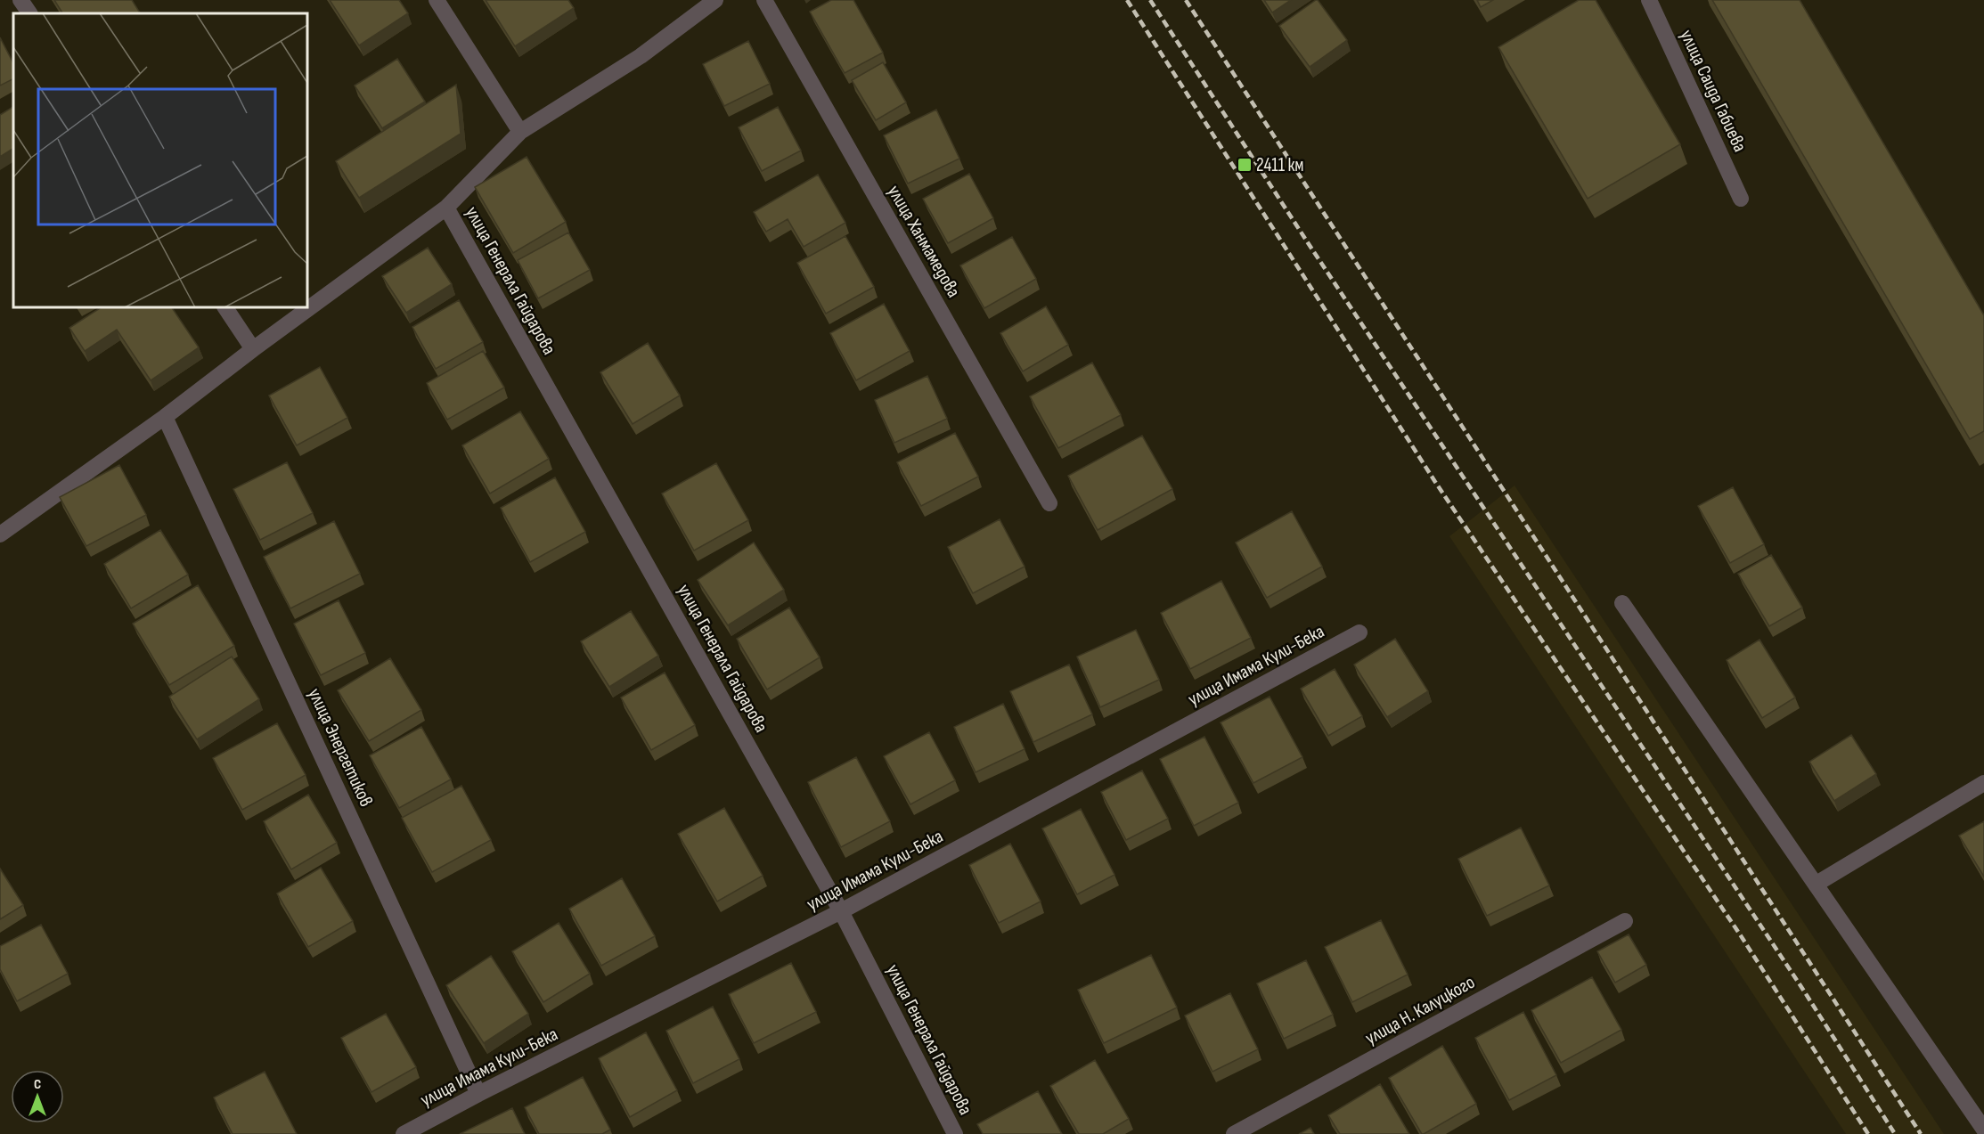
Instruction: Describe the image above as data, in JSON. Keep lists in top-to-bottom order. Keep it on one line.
{"streets":{"street":["улица Саида Габиева","улица Ханмамедова","улица Генерала Гайдарова","улица Имама Кули-Бека","улица Энергетиков","улица Н. Калуцкого"]},"crossings":[["улица Генерала Гайдарова","улица Имама Кули-Бека"],["улица Имама Кули-Бека","улица Энергетиков"]],"places":{"transit":["2411 км"]},"north":"top"}
